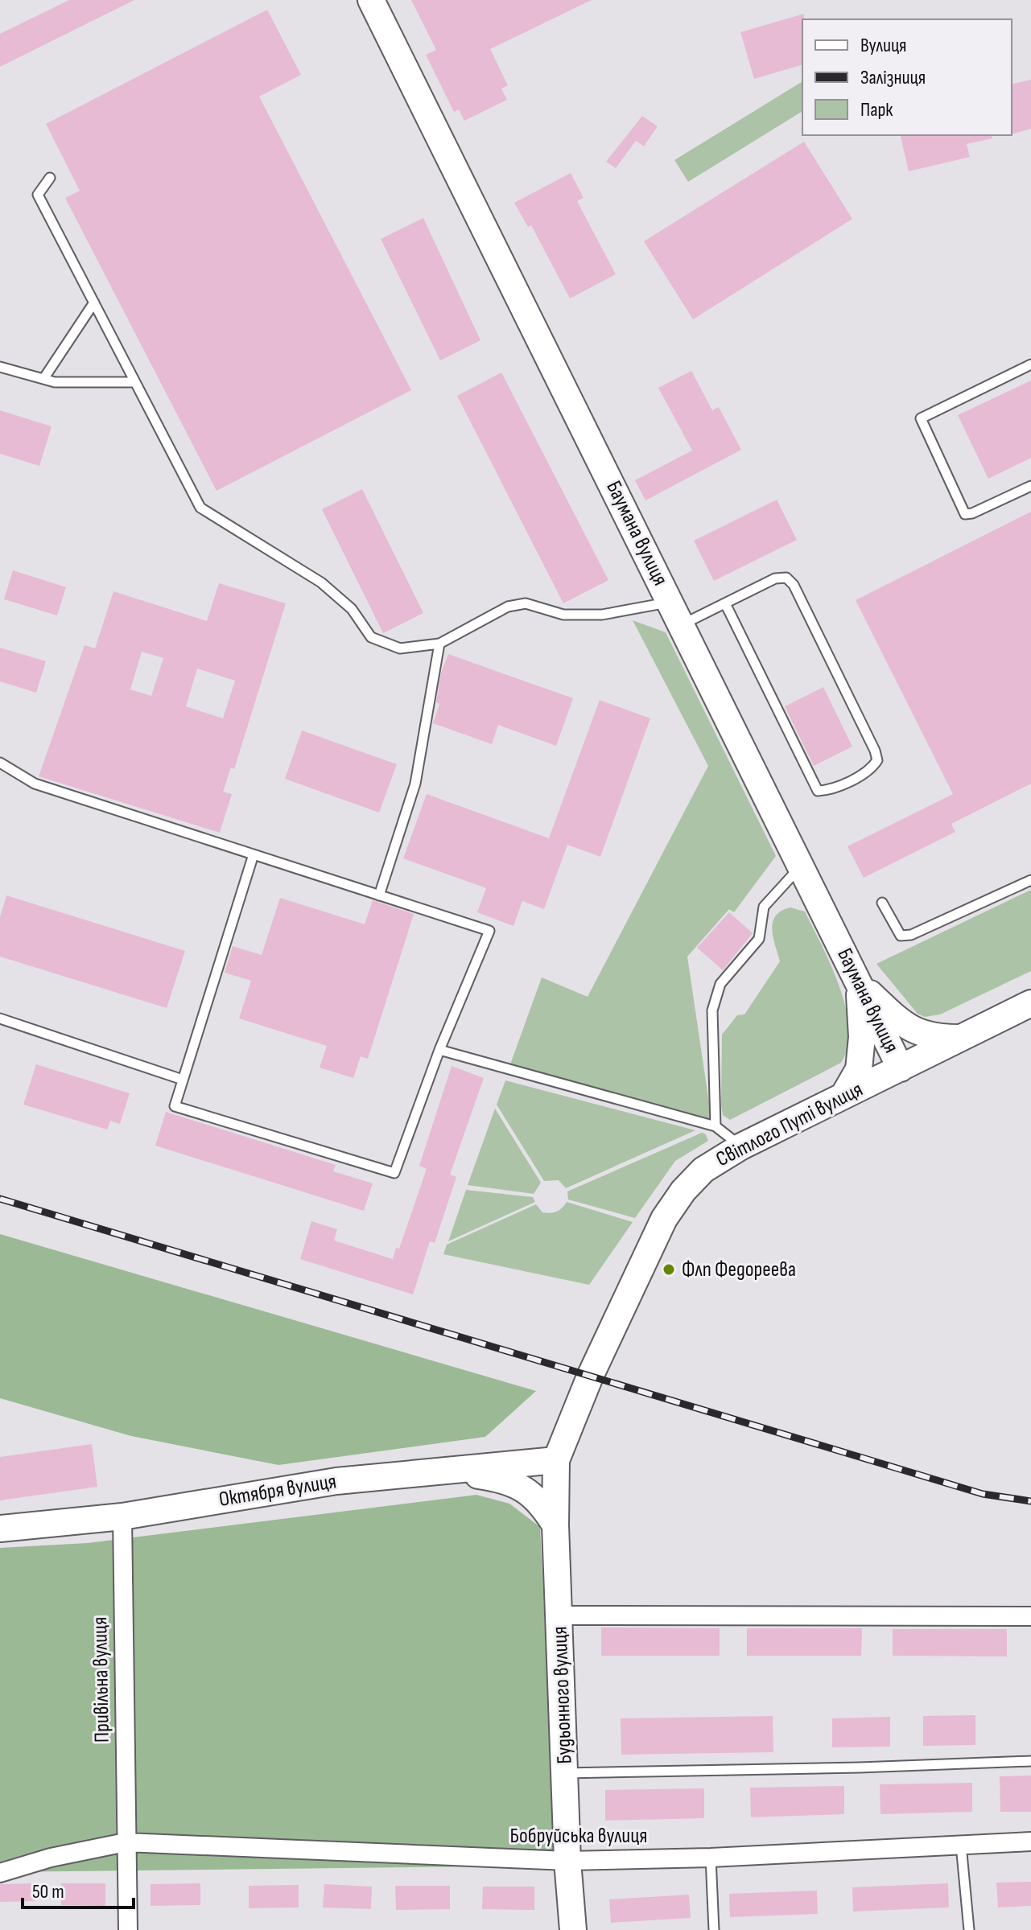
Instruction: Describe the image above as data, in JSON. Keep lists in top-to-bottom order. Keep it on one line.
{"streets":{"main road":["Баумана вулиця","Світлого Путі вулиця","Октября вулиця","Будьонного вулиця"],"street":["Привільна вулиця","Бобруйська вулиця"]},"crossings":[["Баумана вулиця","Світлого Путі вулиця"],["Світлого Путі вулиця","Октября вулиця"],["Світлого Путі вулиця","Будьонного вулиця"],["Октября вулиця","Привільна вулиця"],["Октября вулиця","Будьонного вулиця"],["Привільна вулиця","Бобруйська вулиця"],["Будьонного вулиця","Бобруйська вулиця"]],"places":["Флп Федореева"],"legend":["Вулиця","Залізниця","Парк"],"scale_bar":"50 m"}
